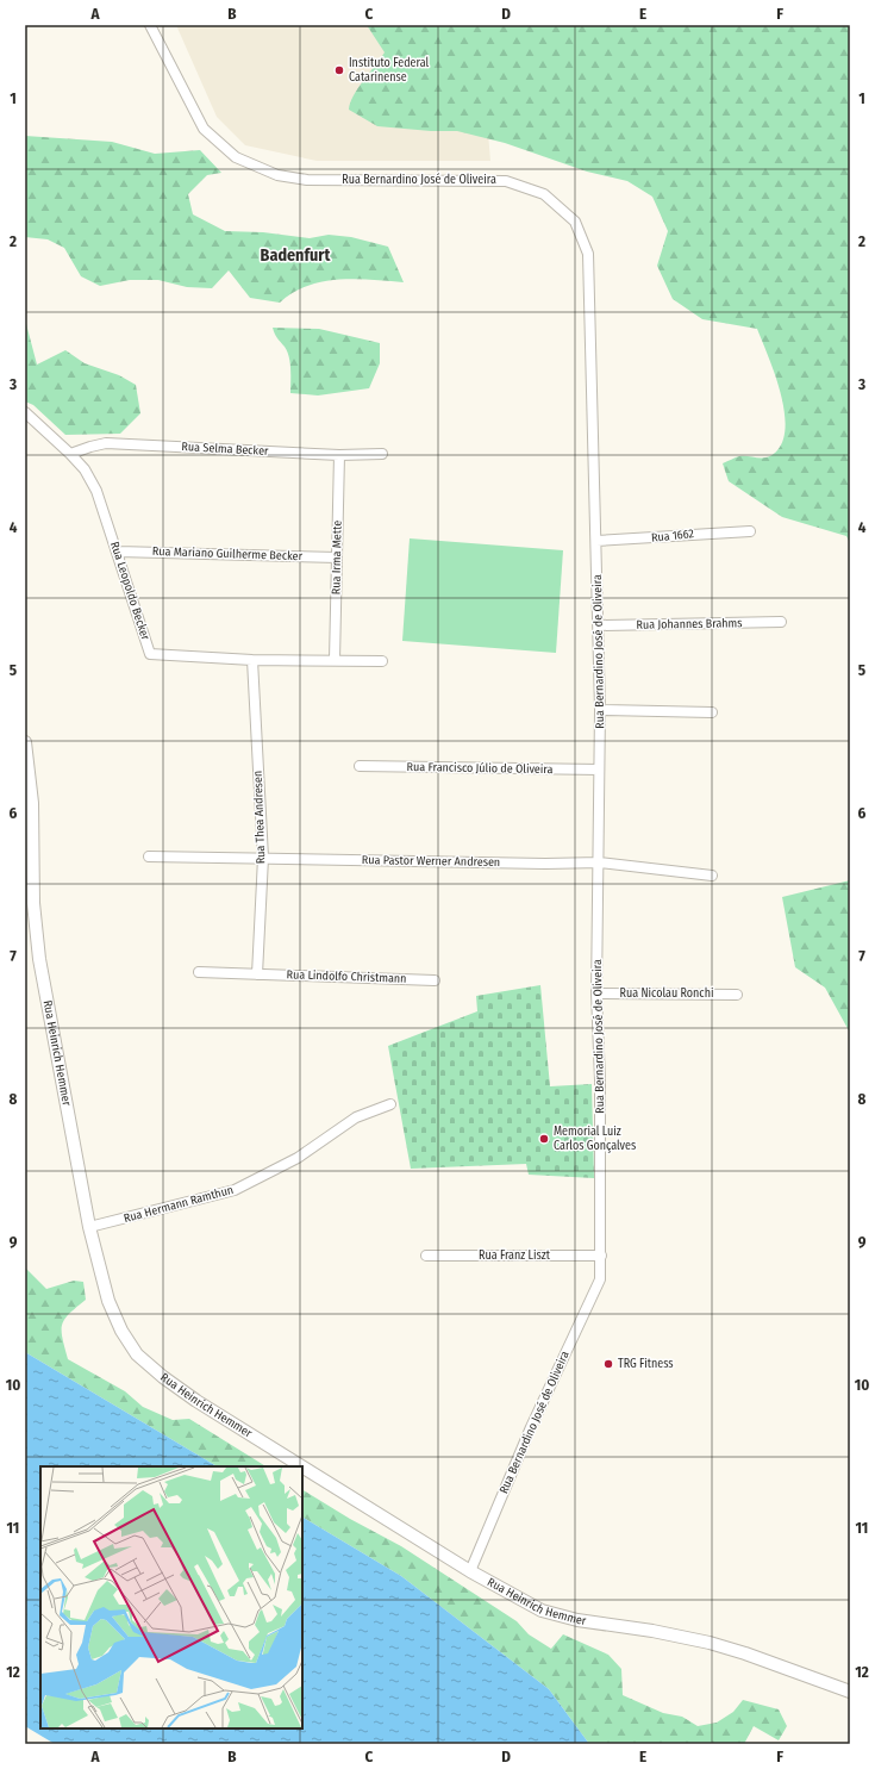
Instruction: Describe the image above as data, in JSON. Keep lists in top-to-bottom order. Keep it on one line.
{"streets":{"street":["Rua Bernardino José de Oliveira","Rua Selma Becker","Rua 1662","Rua Mariano Guilherme Becker","Rua Irma Mette","Rua Leopoldo Becker","Rua Johannes Brahms","Rua Francisco Júlio de Oliveira","Rua Thea Andresen","Rua Pastor Werner Andresen","Rua Lindolfo Christmann","Rua Nicolau Ronchi","Rua Heinrich Hemmer","Rua Hermann Ramthun","Rua Franz Liszt"]},"crossings":[["Rua Bernardino José de Oliveira","Rua 1662"],["Rua Bernardino José de Oliveira","Rua Johannes Brahms"],["Rua Bernardino José de Oliveira","Rua Francisco Júlio de Oliveira"],["Rua Bernardino José de Oliveira","Rua Pastor Werner Andresen"],["Rua Bernardino José de Oliveira","Rua Nicolau Ronchi"],["Rua Bernardino José de Oliveira","Rua Heinrich Hemmer"],["Rua Bernardino José de Oliveira","Rua Franz Liszt"],["Rua Selma Becker","Rua Irma Mette"],["Rua Selma Becker","Rua Leopoldo Becker"],["Rua Mariano Guilherme Becker","Rua Irma Mette"],["Rua Mariano Guilherme Becker","Rua Leopoldo Becker"],["Rua Irma Mette","Rua Leopoldo Becker"],["Rua Leopoldo Becker","Rua Thea Andresen"],["Rua Thea Andresen","Rua Pastor Werner Andresen"],["Rua Thea Andresen","Rua Lindolfo Christmann"],["Rua Heinrich Hemmer","Rua Hermann Ramthun"]],"districts":["Badenfurt"],"places":["Instituto Federal Catarinense","Memorial Luiz Carlos Gonçalves","TRG Fitness"],"grid":{"columns":["A","B","C","D","E","F"],"rows":["1","2","3","4","5","6","7","8","9","10","11","12"]}}
